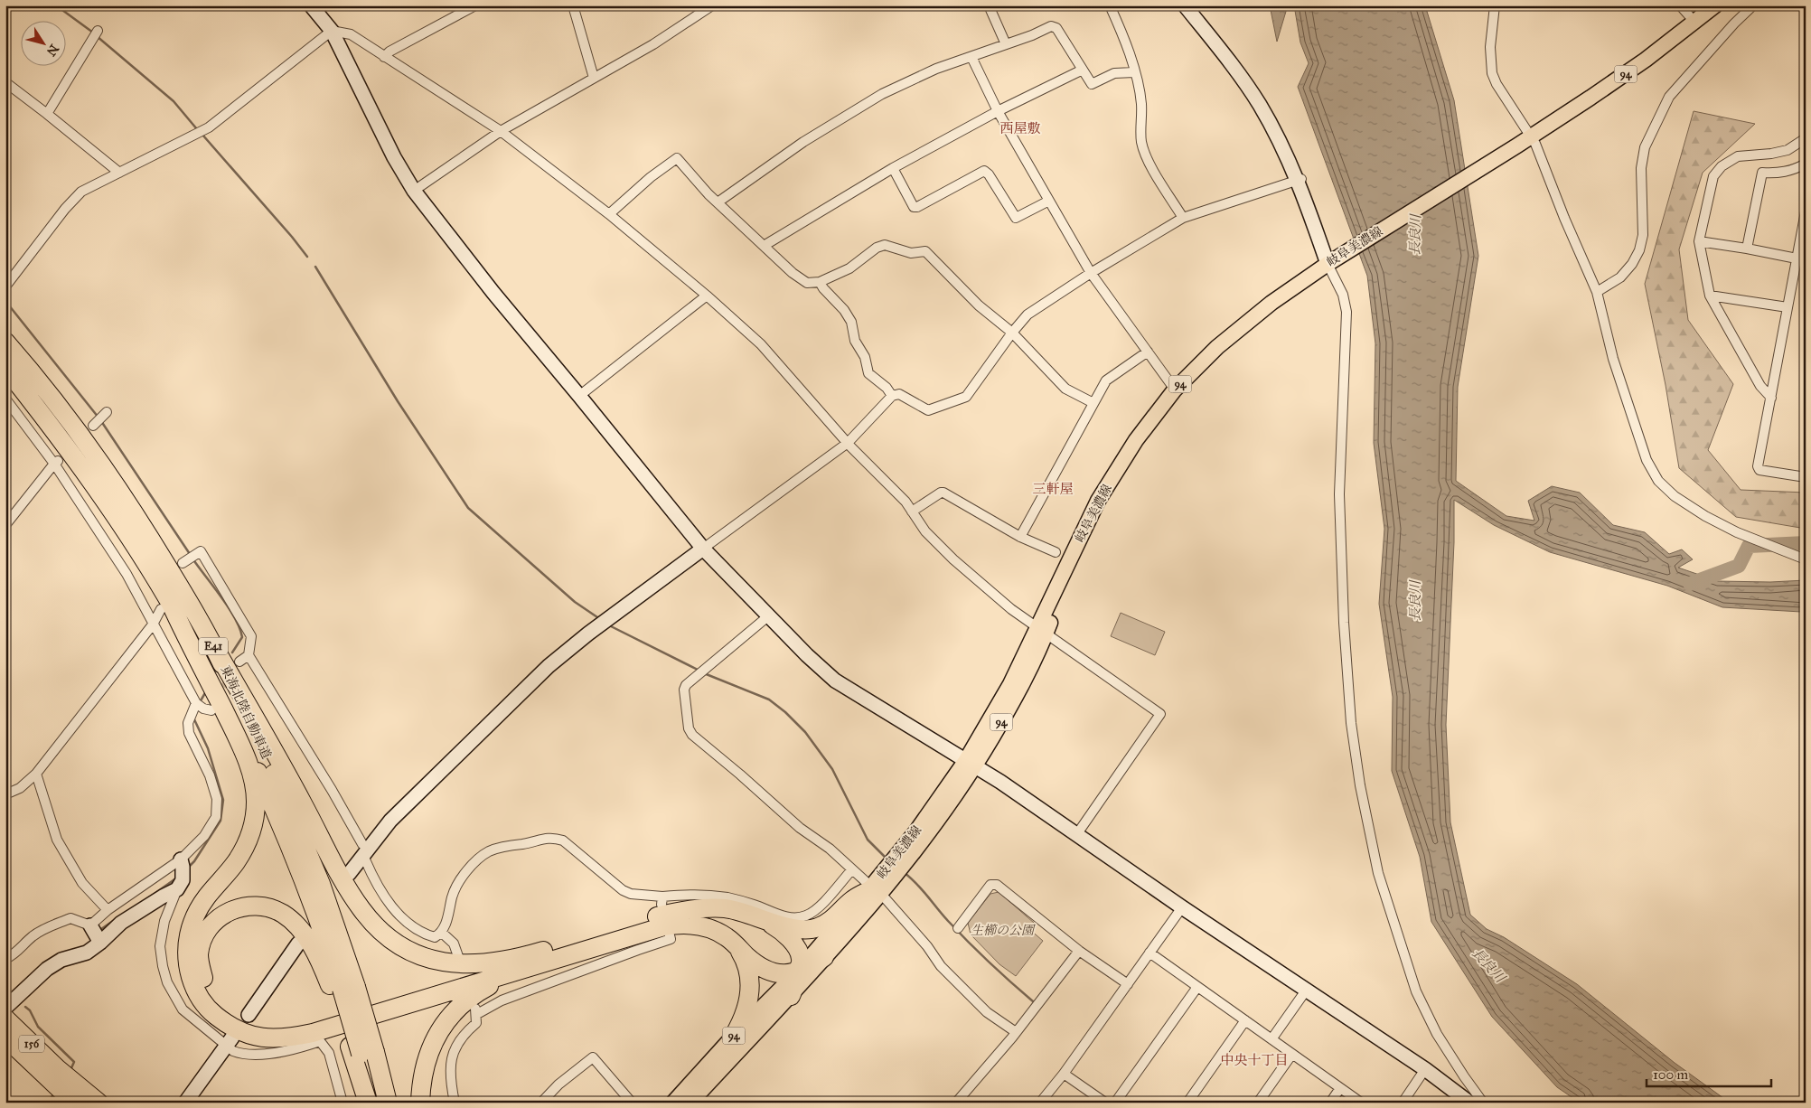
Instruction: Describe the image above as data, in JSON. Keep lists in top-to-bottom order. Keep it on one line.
{"streets":{"highway":["E41","東海北陸自動車道","156"],"main road":["94","岐阜美濃線"]},"districts":["西屋敷","三軒屋","中央十丁目"],"water":["長良川"],"parks":["生櫛の公園"],"scale_bar":"100 m","north":"bottom right"}
